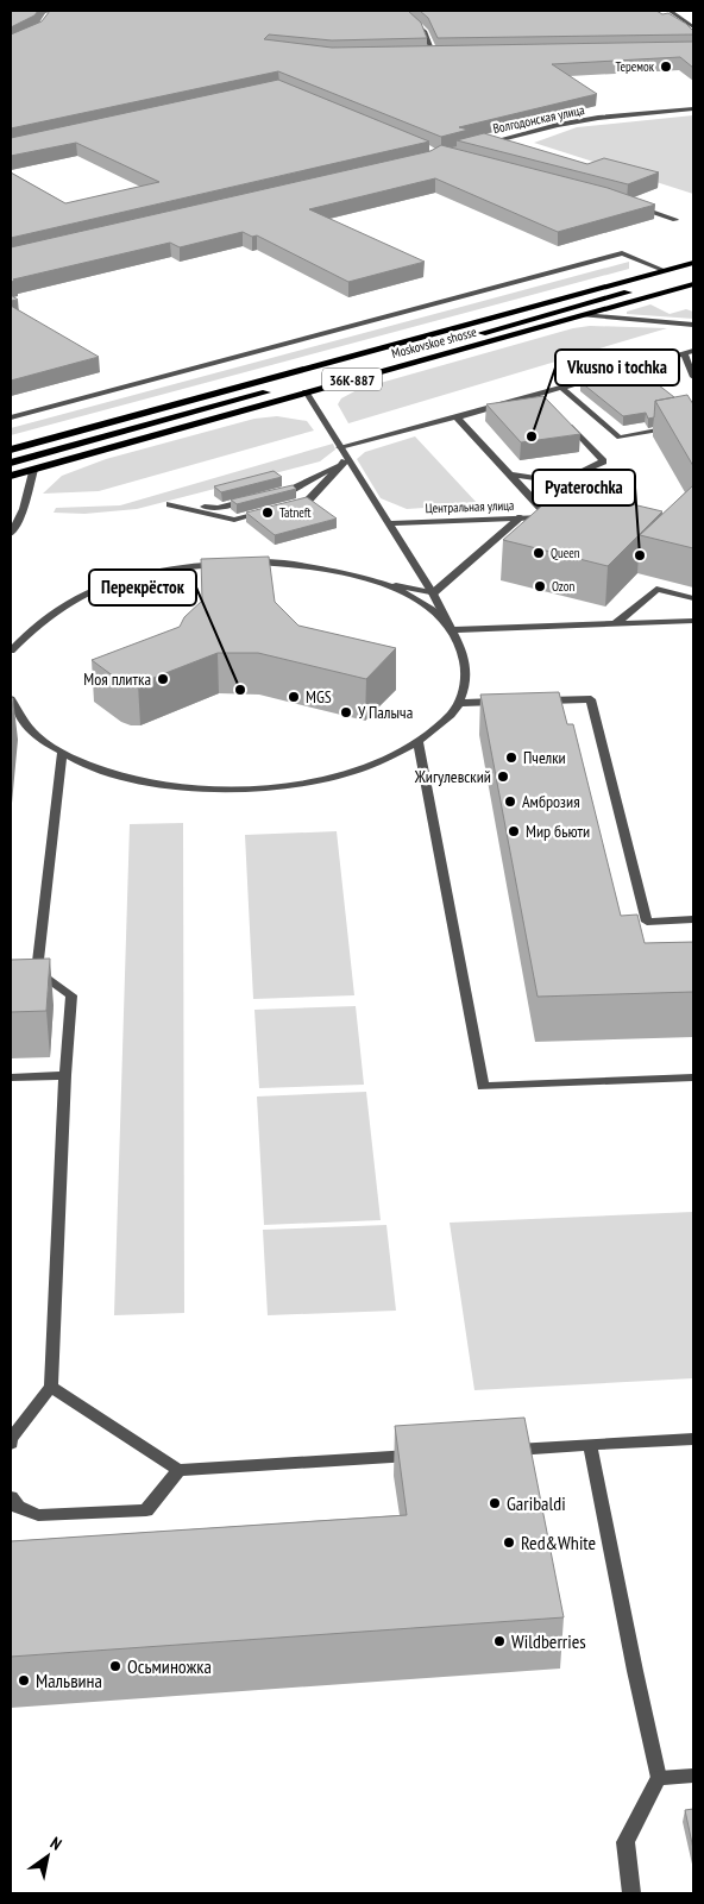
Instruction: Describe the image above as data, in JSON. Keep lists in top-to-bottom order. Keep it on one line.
{"streets":{"main road":["Moskovskoe shosse","36К-887"],"street":["Волгодонская улица","Центральная улица"]},"places":["Теремок","Vkusno i tochka","Tatneft","Queen","Pyaterochka","Ozon","Моя плитка","Перекрёсток","MGS","У Палыча","Пчелки","Жигулевский","Амброзия","Мир бьюти","Garibaldi","Red&White","Wildberries","Осьминожка","Мальвина"],"north":"top right"}
